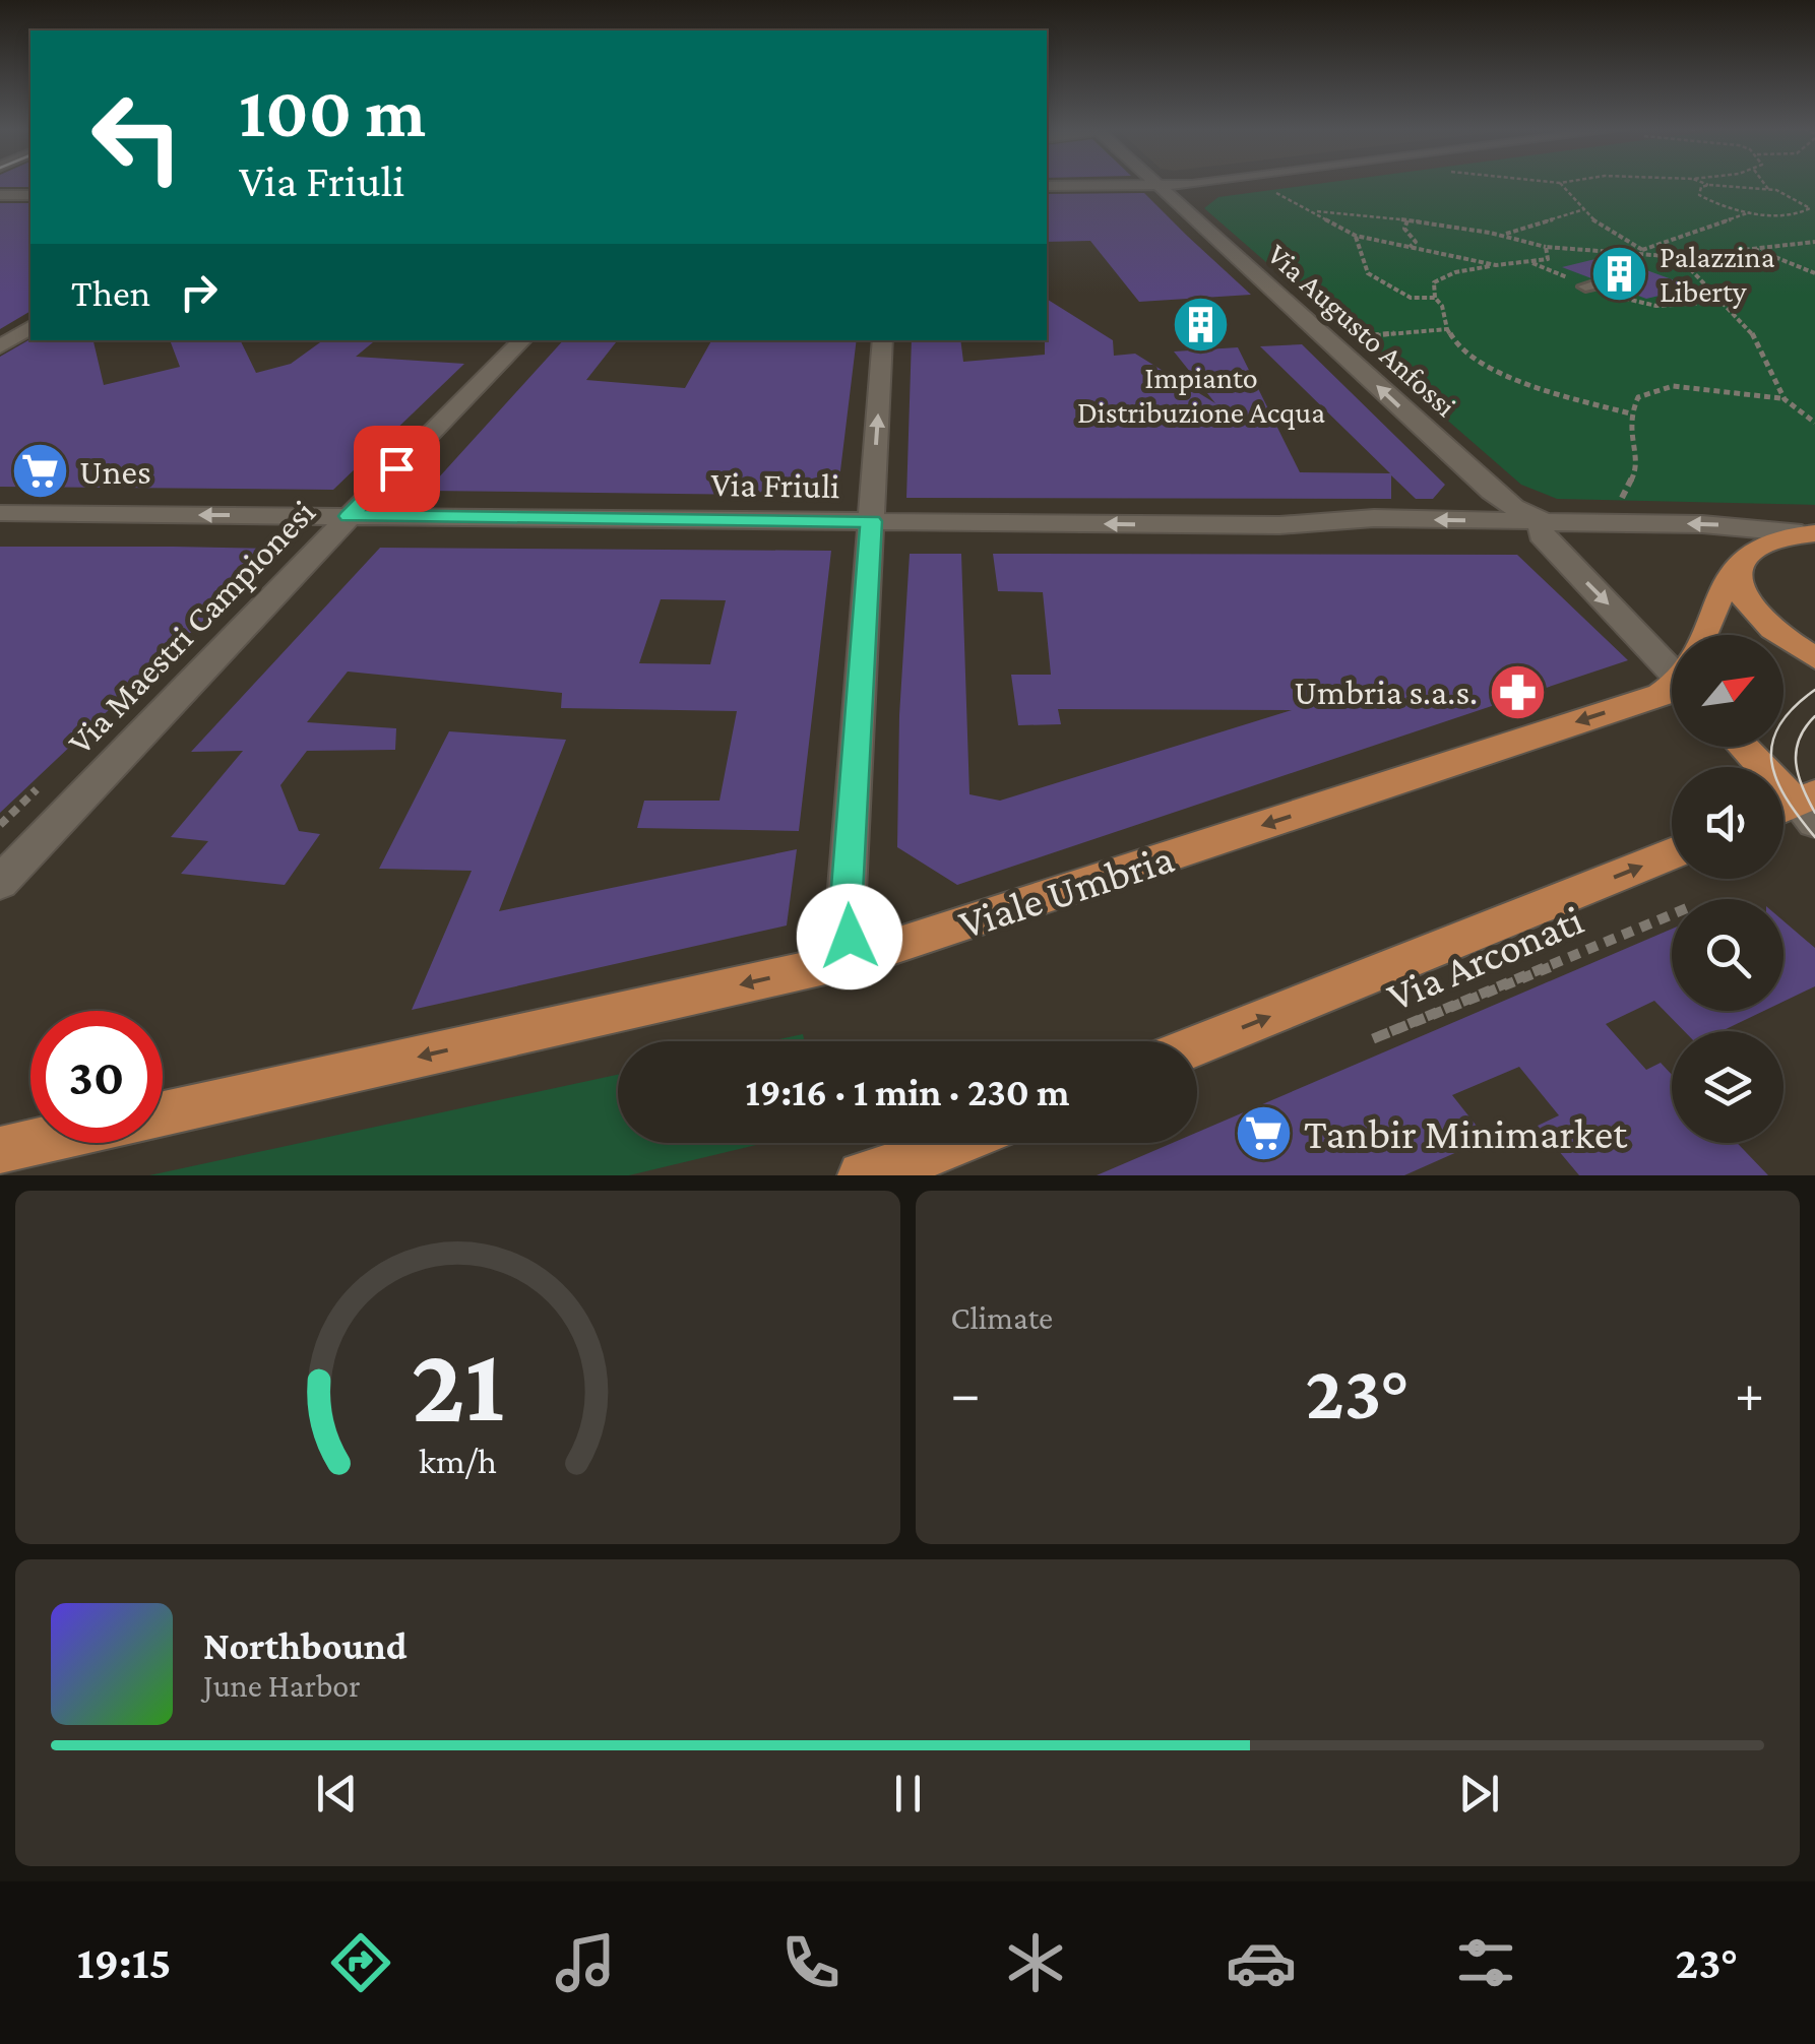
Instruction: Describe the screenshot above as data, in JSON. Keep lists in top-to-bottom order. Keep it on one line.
{"streets":{"main road":["Viale Umbria"],"street":["Via Augusto Anfossi","Via Friuli","Via Maestri Campionesi"],"path":["Via Arconati"]},"crossings":[["Via Augusto Anfossi","Via Friuli"],["Via Friuli","Via Maestri Campionesi"]],"one_way":["Via Augusto Anfossi","Via Friuli"],"places":{"building":["Palazzina Liberty","Impianto Distribuzione Acqua"],"supermarket":["Unes","Tanbir Minimarket"],"pharmacy":["Umbria s.a.s."]},"north":"top right","page":{"turn":["100 m","Via Friuli"],"then":"Then","limit":"30","trip":"19:16 · 1 min · 230 m","tile":"Climate","heat":["−","23°","+"],"song":["Northbound","June Harbor"],"tabs":["19:15","23°"],"gauge":["21","km/h"]}}
